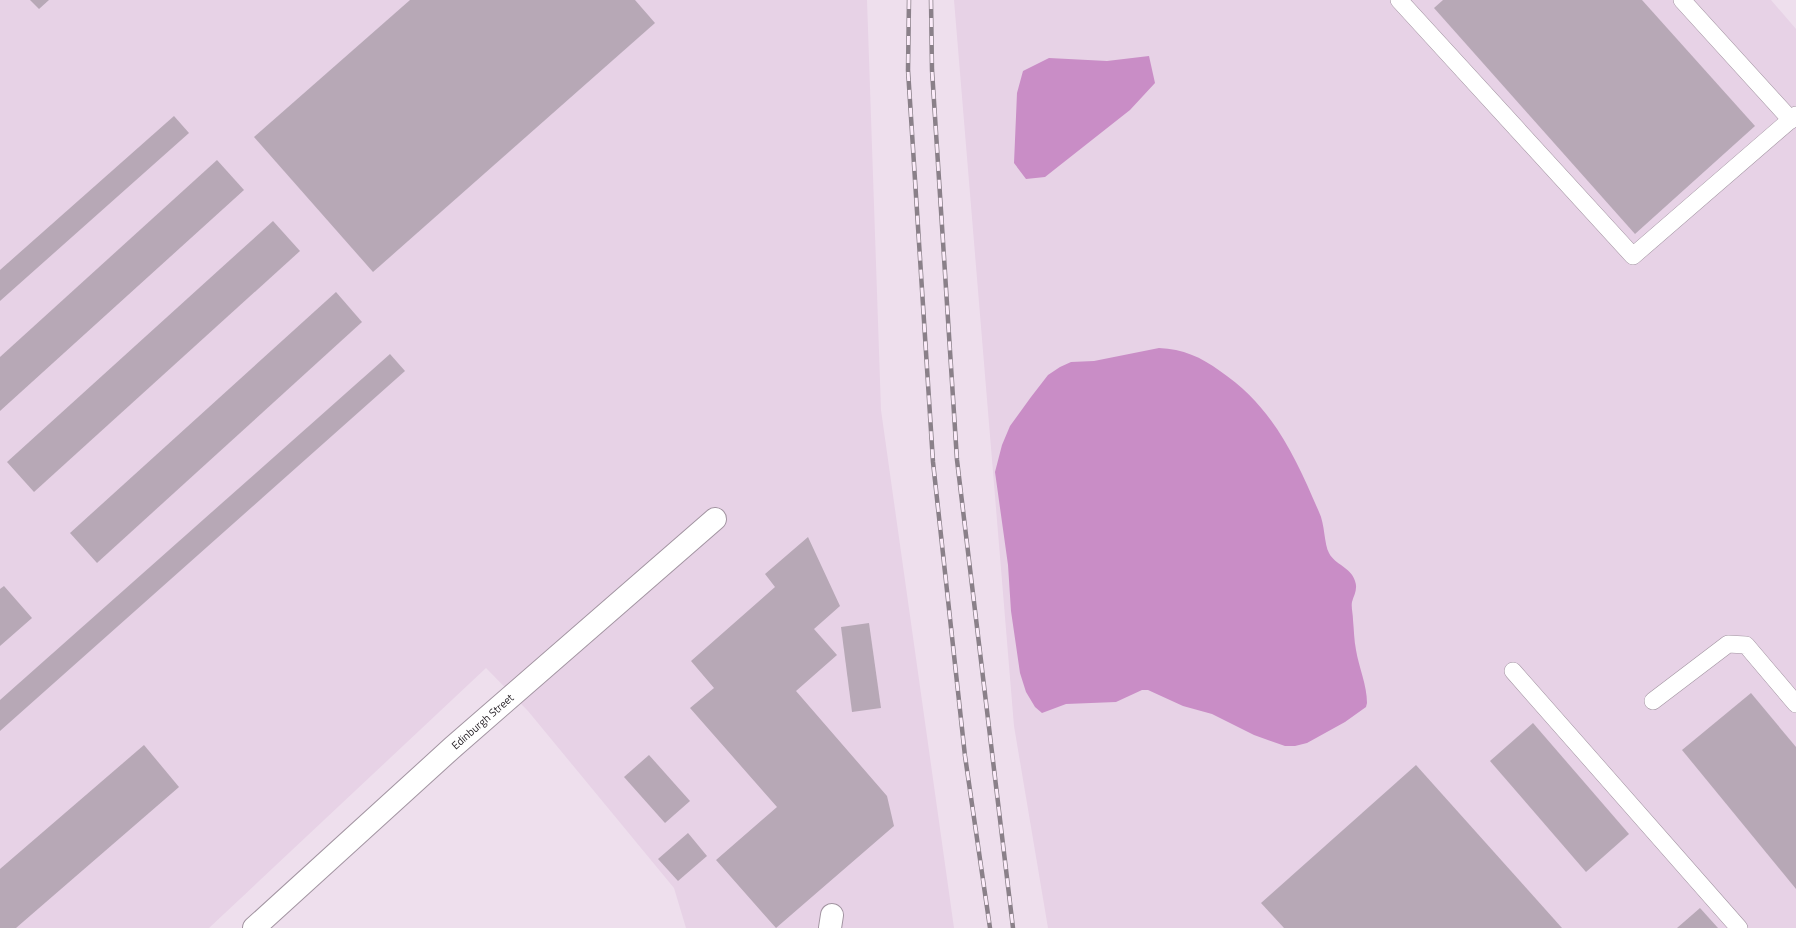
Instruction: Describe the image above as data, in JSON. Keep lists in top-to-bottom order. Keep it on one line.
{"streets":{"street":["Edinburgh Street"]}}
